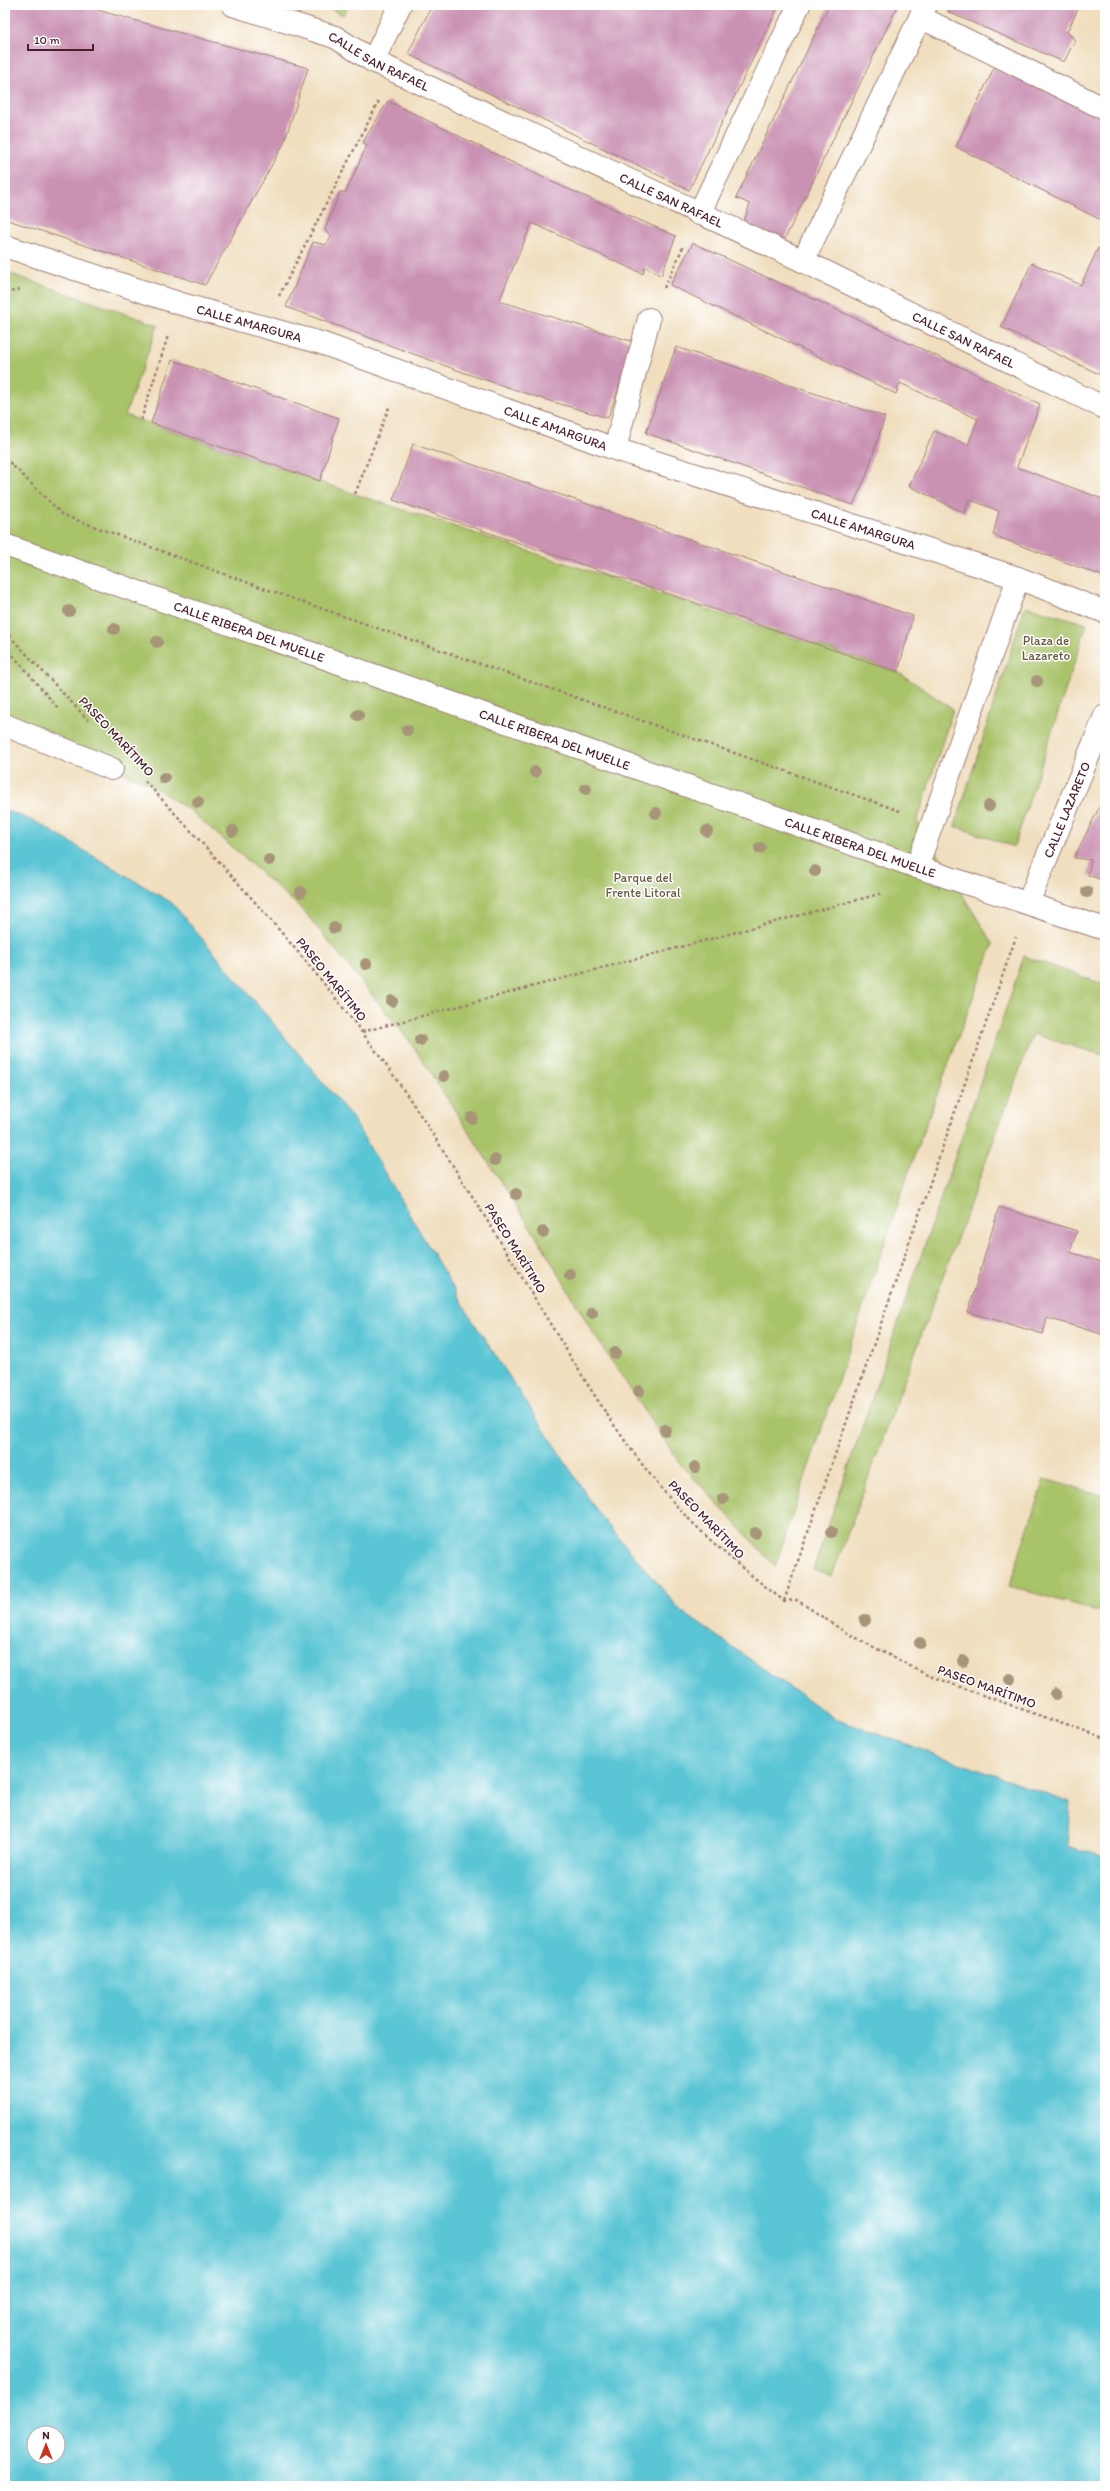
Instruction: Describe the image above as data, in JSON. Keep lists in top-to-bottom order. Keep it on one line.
{"streets":{"street":["CALLE SAN RAFAEL","CALLE AMARGURA","CALLE RIBERA DEL MUELLE","CALLE LAZARETO"],"path":["PASEO MARÍTIMO"]},"crossings":[["CALLE RIBERA DEL MUELLE","CALLE LAZARETO"]],"parks":["Plaza de Lazareto","Parque del Frente Litoral"],"scale_bar":"10 m","north":"top"}
